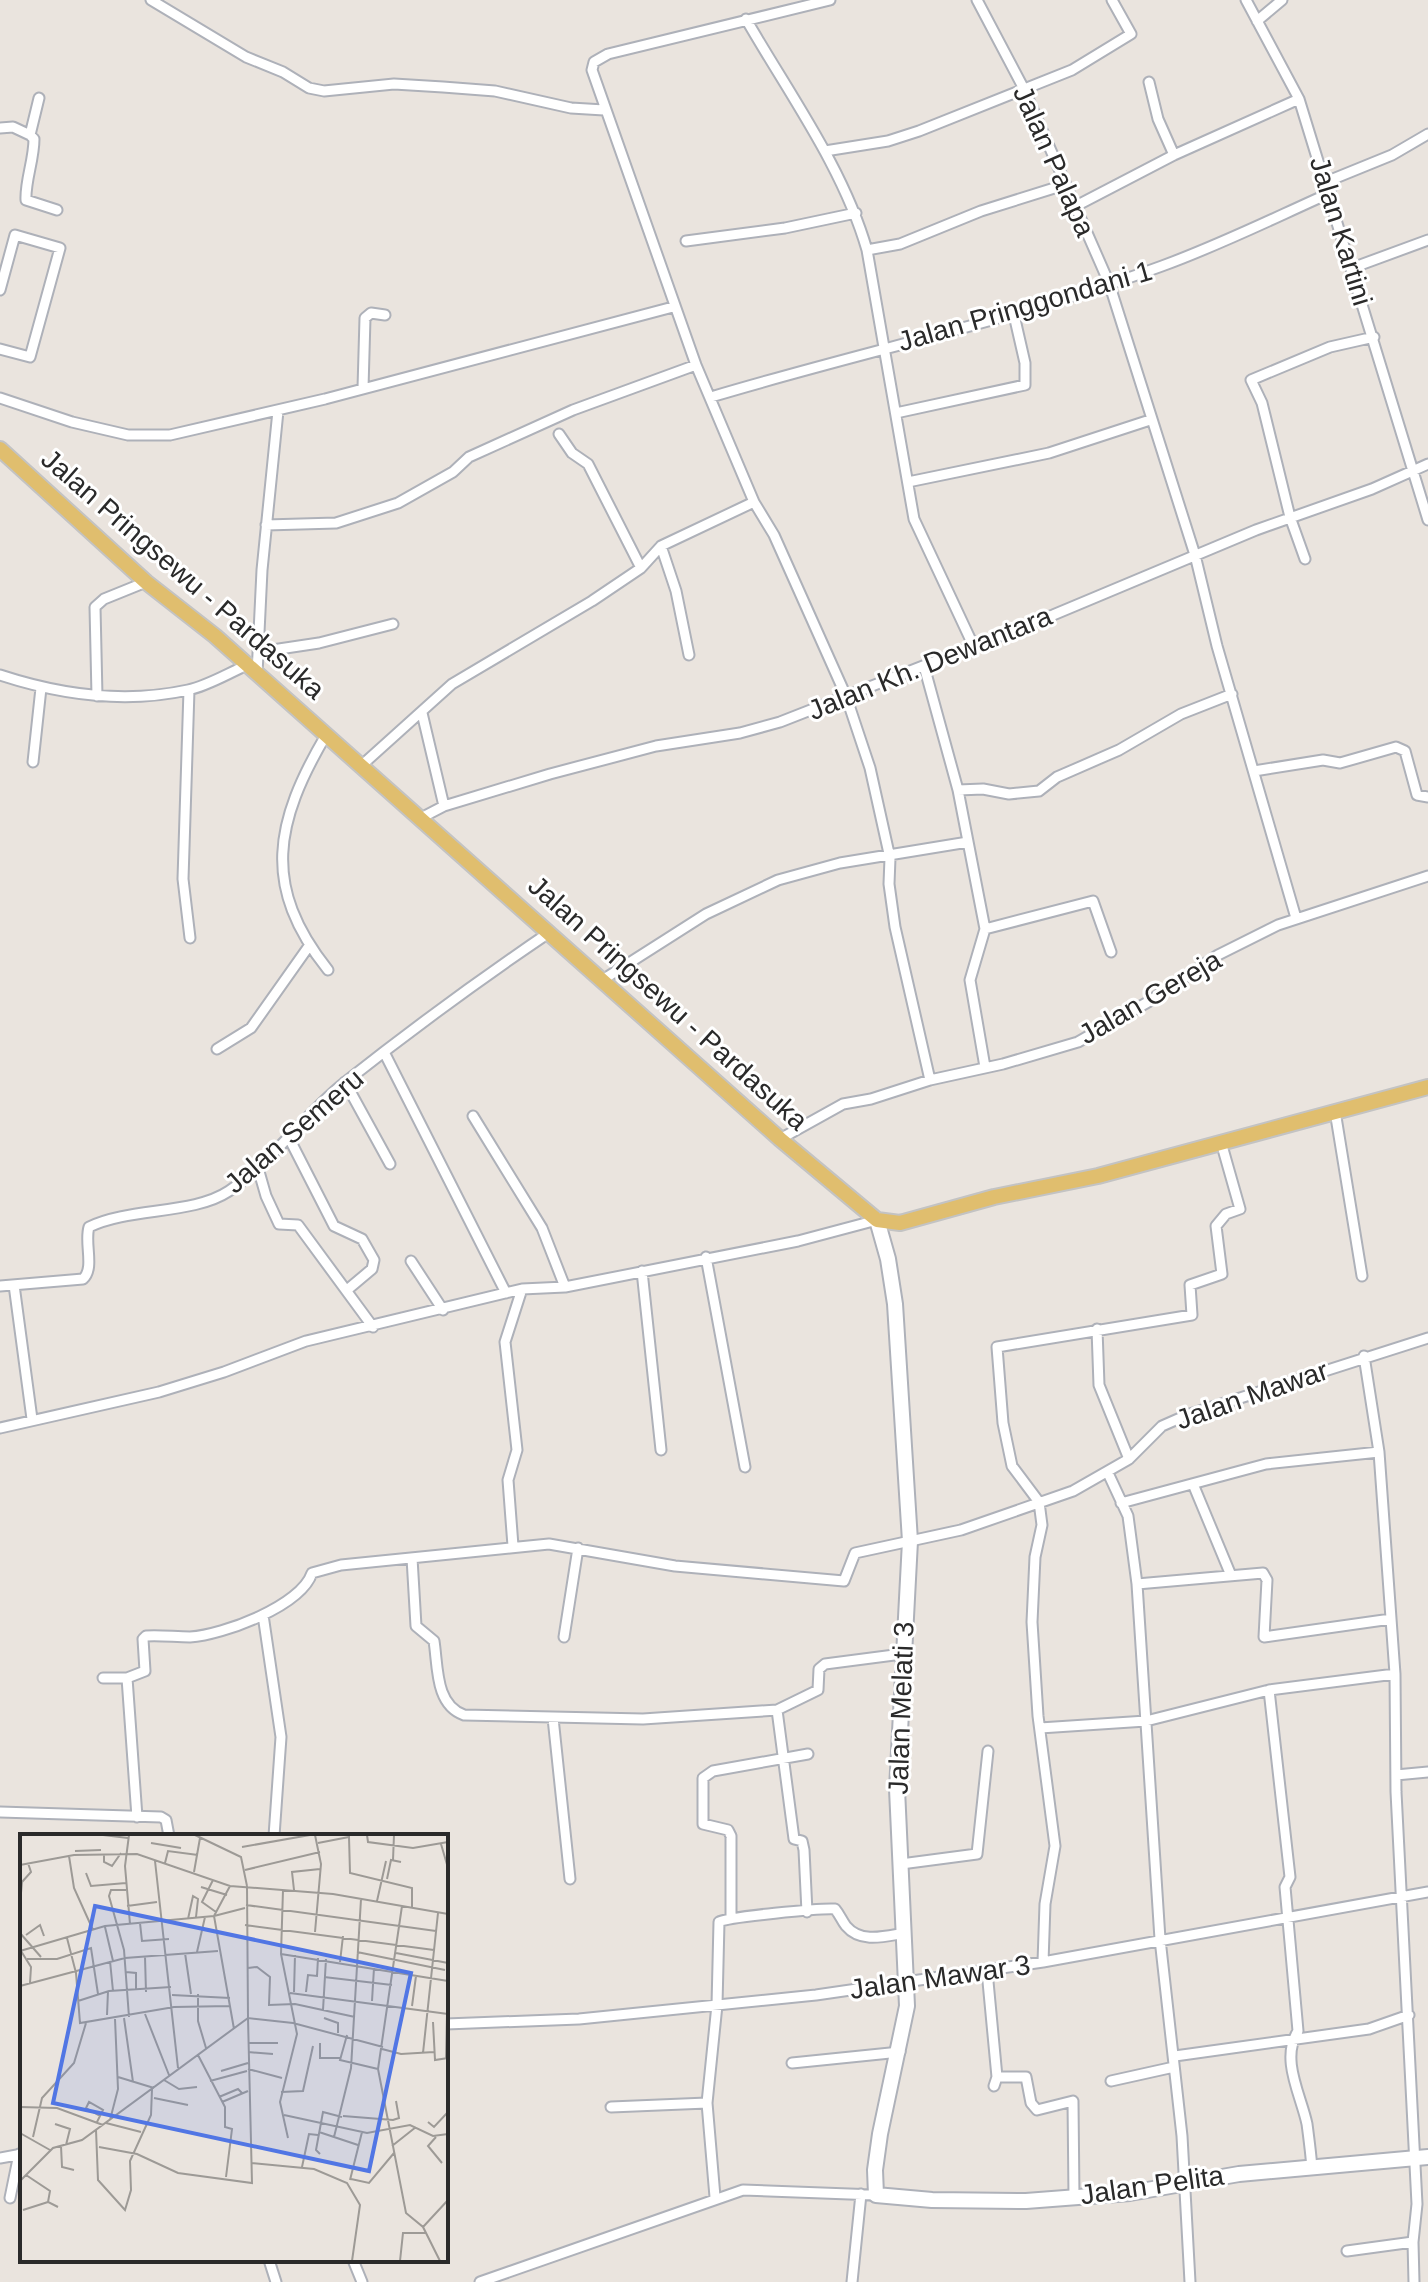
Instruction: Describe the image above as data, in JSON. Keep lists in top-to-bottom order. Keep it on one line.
{"streets":{"main road":["Jalan Pringsewu - Pardasuka"],"street":["Jalan Palapa","Jalan Kartini","Jalan Pringgondani 1","Jalan Kh. Dewantara","Jalan Gereja","Jalan Semeru","Jalan Mawar","Jalan Melati 3","Jalan Mawar 3","Jalan Pelita"]},"crossings":[["Jalan Palapa","Jalan Pringgondani 1"],["Jalan Palapa","Jalan Kh. Dewantara"],["Jalan Palapa","Jalan Gereja"],["Jalan Kartini","Jalan Pringgondani 1"],["Jalan Kartini","Jalan Kh. Dewantara"],["Jalan Pringsewu - Pardasuka","Jalan Kh. Dewantara"],["Jalan Pringsewu - Pardasuka","Jalan Gereja"],["Jalan Pringsewu - Pardasuka","Jalan Semeru"],["Jalan Pringsewu - Pardasuka","Jalan Melati 3"],["Jalan Mawar","Jalan Melati 3"],["Jalan Melati 3","Jalan Mawar 3"],["Jalan Melati 3","Jalan Pelita"]]}
